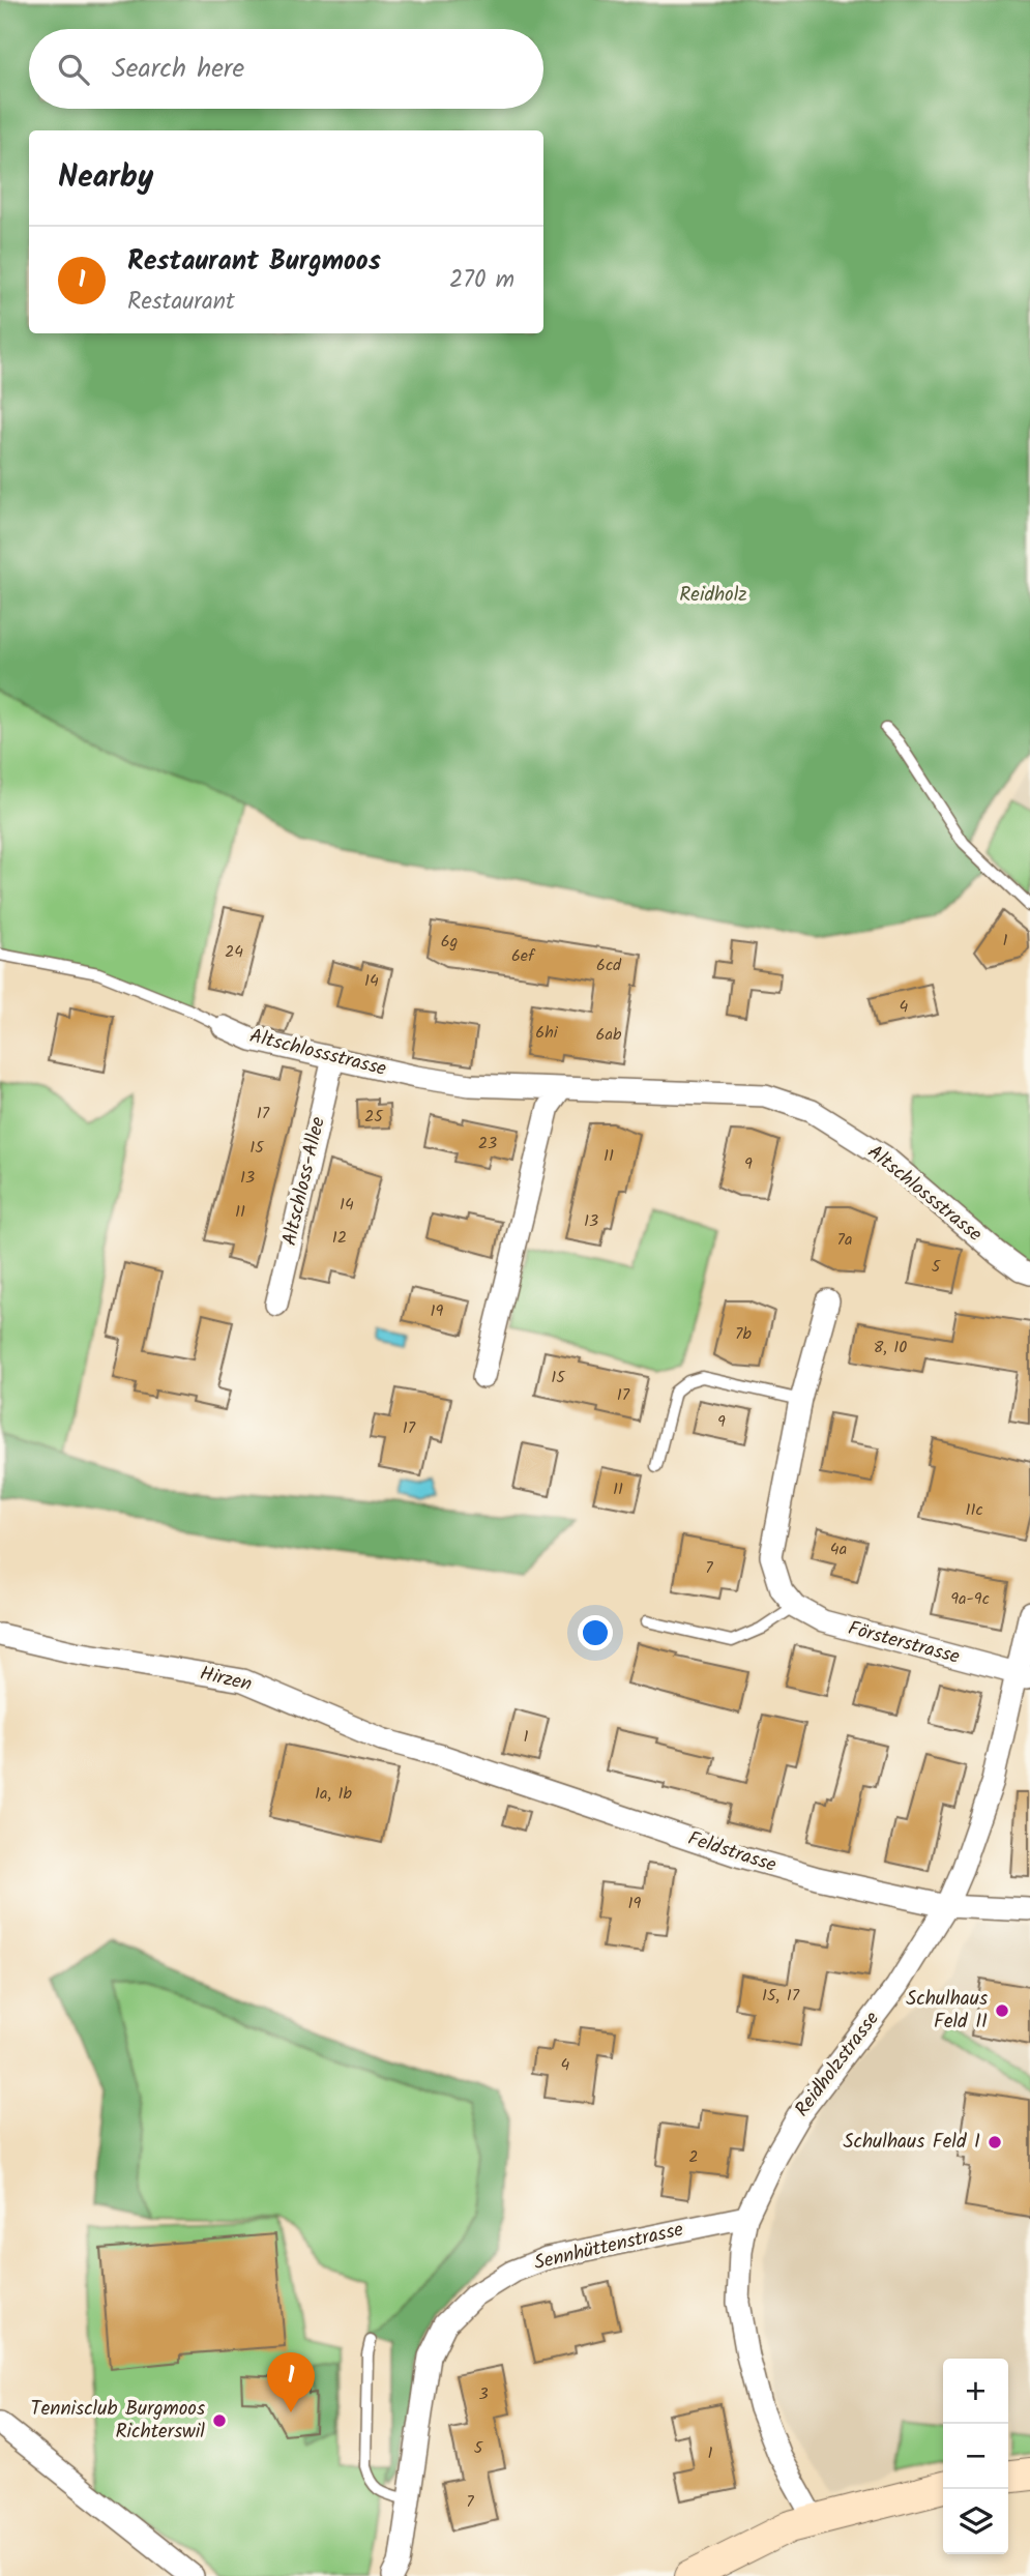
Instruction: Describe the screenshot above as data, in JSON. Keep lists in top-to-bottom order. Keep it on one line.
{"streets":{"street":["Altschlossstrasse","Altschloss-Allee","Försterstrasse","Hirzen","Feldstrasse","Reidholzstrasse","Sennhüttenstrasse"]},"crossings":[["Altschlossstrasse","Altschloss-Allee"],["Försterstrasse","Reidholzstrasse"],["Hirzen","Feldstrasse"],["Feldstrasse","Reidholzstrasse"],["Reidholzstrasse","Sennhüttenstrasse"]],"parks":["Reidholz"],"places":["Schulhaus Feld II","Schulhaus Feld I","Tennisclub Burgmoos Richterswil"],"house_numbers":["1","6g","24","6ef","6cd","14","4","6hi","6ab","17","25","23","15","11","9","13","14","11","13","12","7a","5","19","7b","8, 10","15","17","9","17","11","11c","4a","7","9a-9c","1","1a, 1b","19","15, 17","4","2","3","5","1","7"],"page":{"search":"Search here","heading":"Nearby","list":[{"mark":"1","name":"Restaurant Burgmoos","note":"Restaurant","value":"270 m"}],"pins":"1","map_buttons":["+","−"]}}
